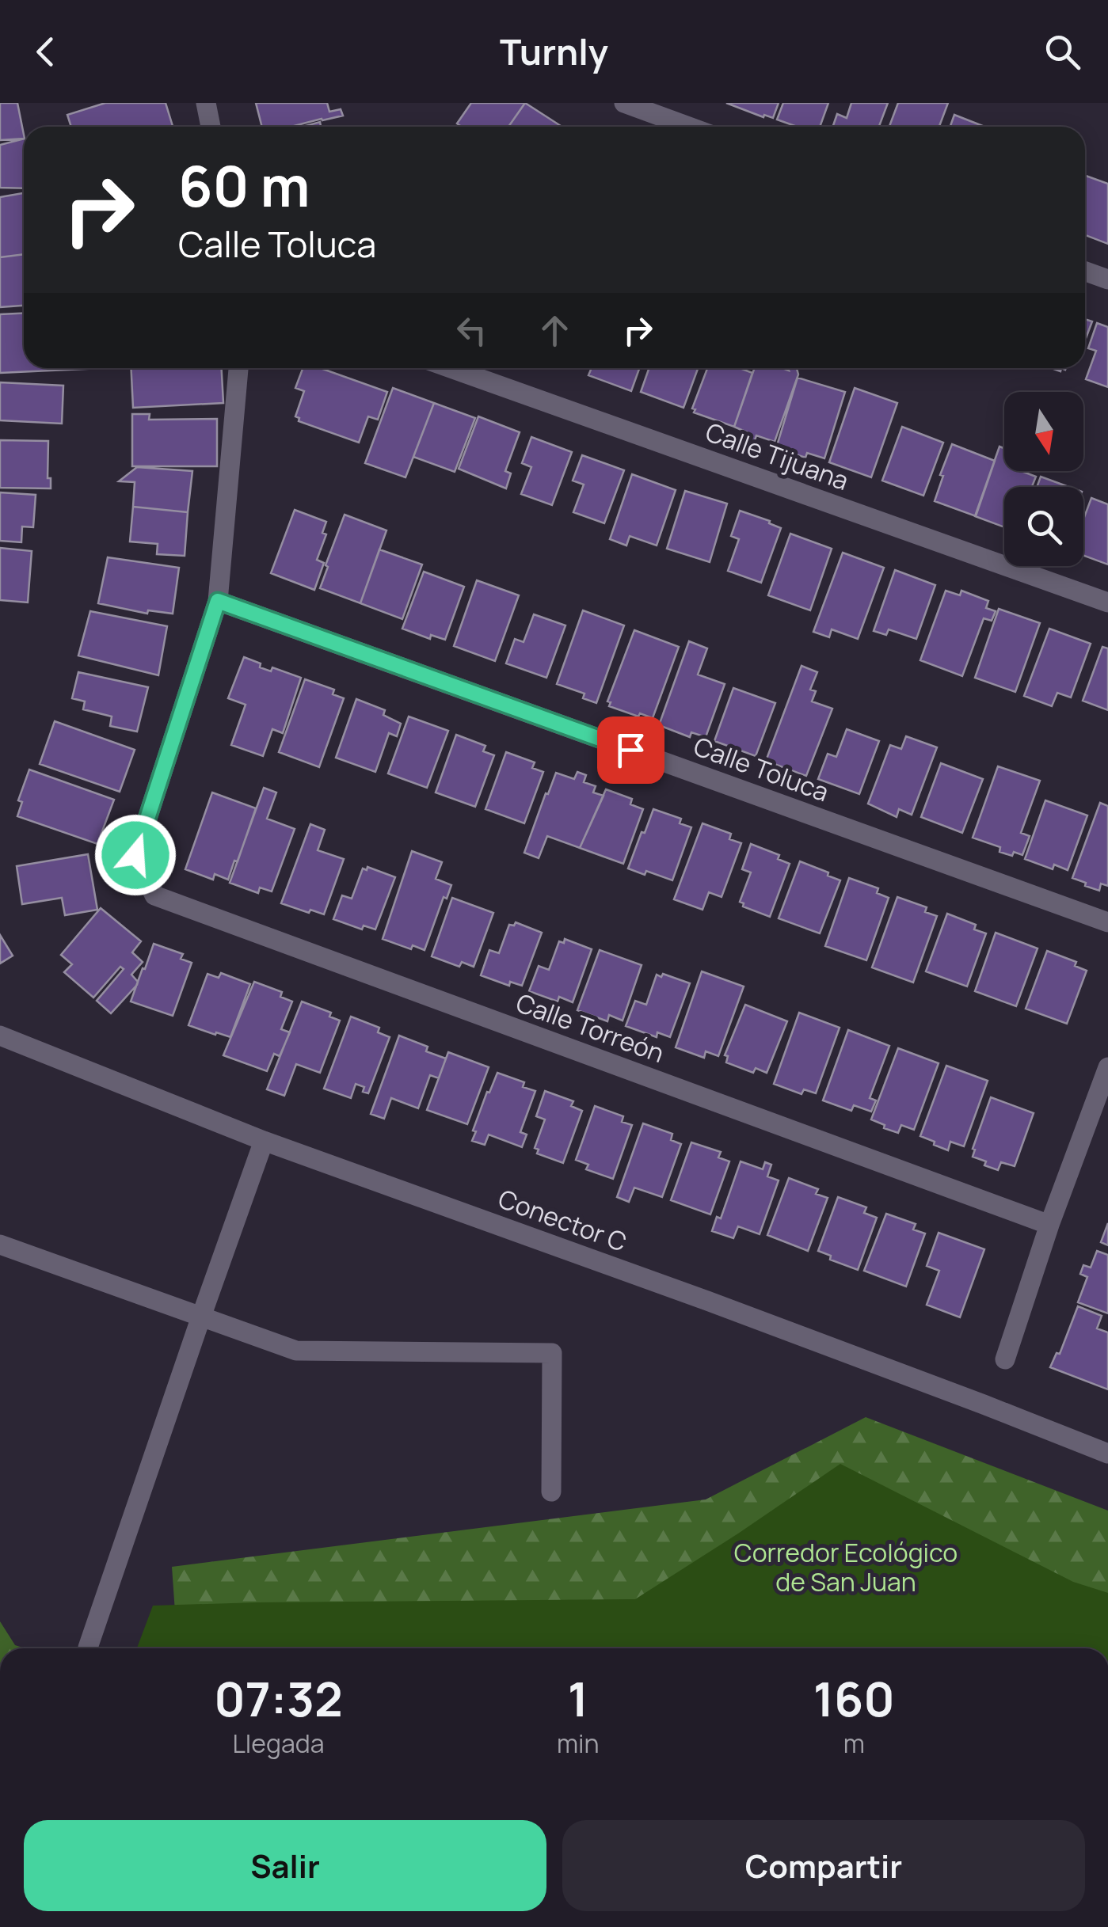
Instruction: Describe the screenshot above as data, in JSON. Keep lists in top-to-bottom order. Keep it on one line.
{"streets":{"street":["Calle Tijuana","Calle Toluca","Calle Torreón","Conector C"]},"crossings":[["Calle Toluca","Calle Torreón"]],"parks":["Corredor Ecológico de San Juan"],"north":"bottom","page":{"header":"Turnly","turn":["60 m","Calle Toluca"],"eta":["07:32","Llegada","1","min","160","m"],"buttons":["Salir","Compartir"]}}
